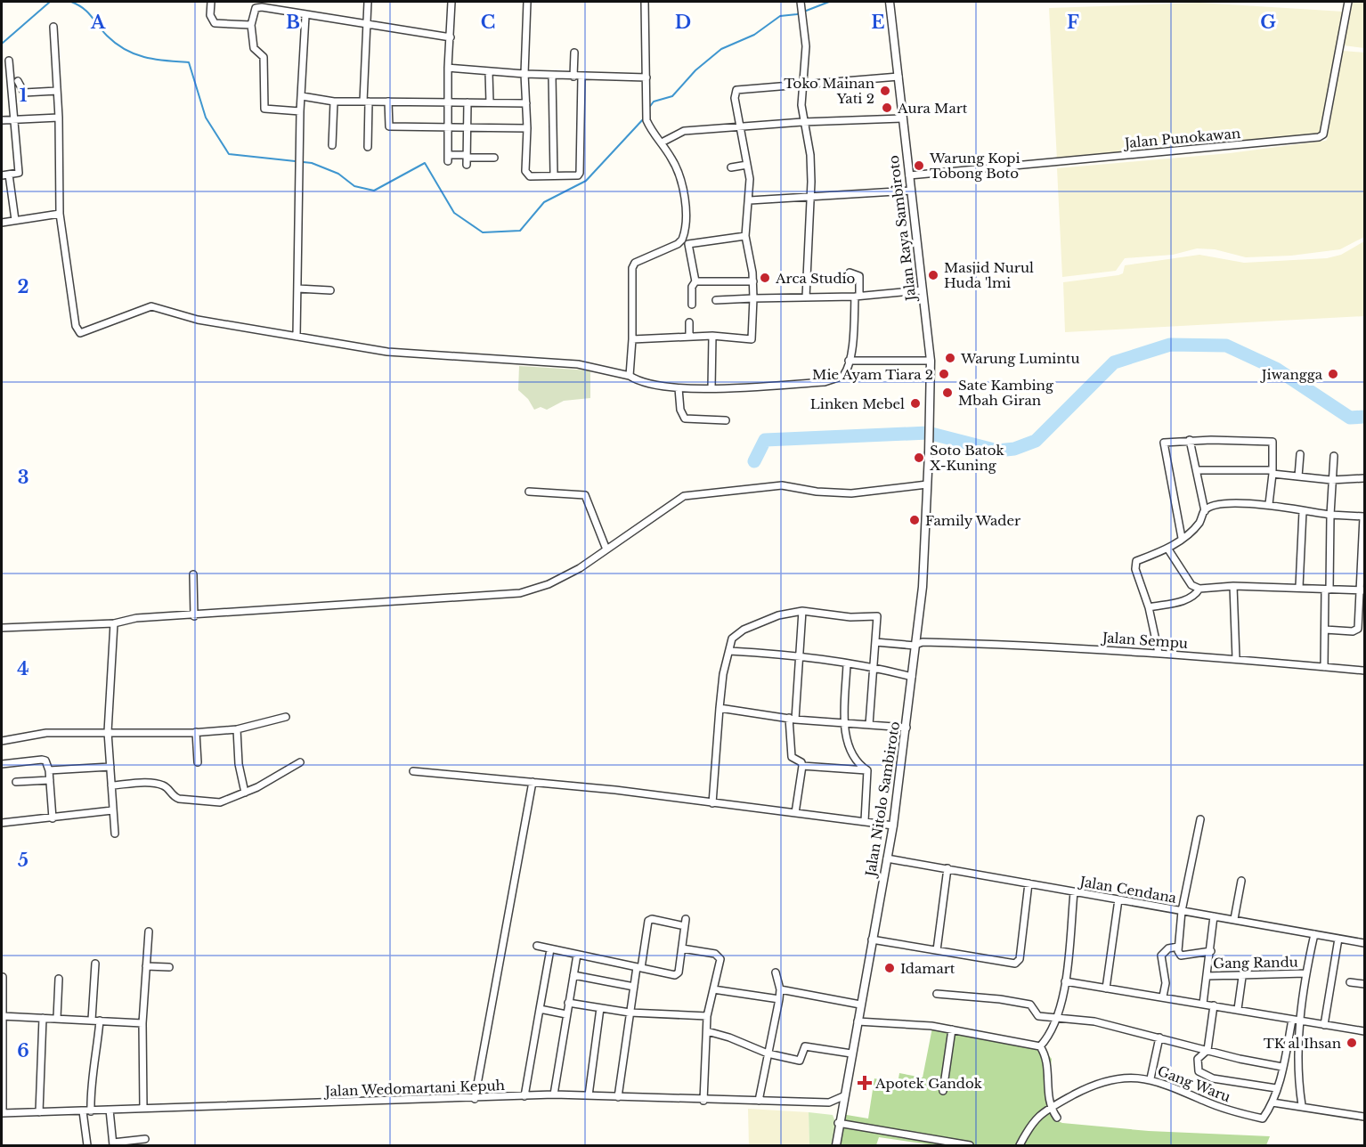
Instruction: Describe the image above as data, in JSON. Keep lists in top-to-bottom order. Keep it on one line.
{"streets":{"street":["Jalan Punokawan","Jalan Raya Sambiroto","Jalan Sempu","Jalan Nitolo Sambiroto","Jalan Cendana","Gang Randu","Gang Waru","Jalan Wedomartani Kepuh"]},"crossings":[["Jalan Punokawan","Jalan Raya Sambiroto"],["Jalan Raya Sambiroto","Jalan Nitolo Sambiroto"],["Jalan Sempu","Jalan Nitolo Sambiroto"],["Jalan Nitolo Sambiroto","Jalan Cendana"],["Jalan Nitolo Sambiroto","Jalan Wedomartani Kepuh"]],"places":{"other":["Toko Mainan Yati 2","Aura Mart","Warung Kopi Tobong Boto","Masjid Nurul Huda 'lmi","Arca Studio","Warung Lumintu","Mie Ayam Tiara 2","Jiwangga","Sate Kambing Mbah Giran","Linken Mebel","Soto Batok X-Kuning","Family Wader","Idamart","TK al Ihsan"],"health":["Apotek Gandok"]},"grid":{"columns":["A","B","C","D","E","F","G"],"rows":["1","2","3","4","5","6"]}}
